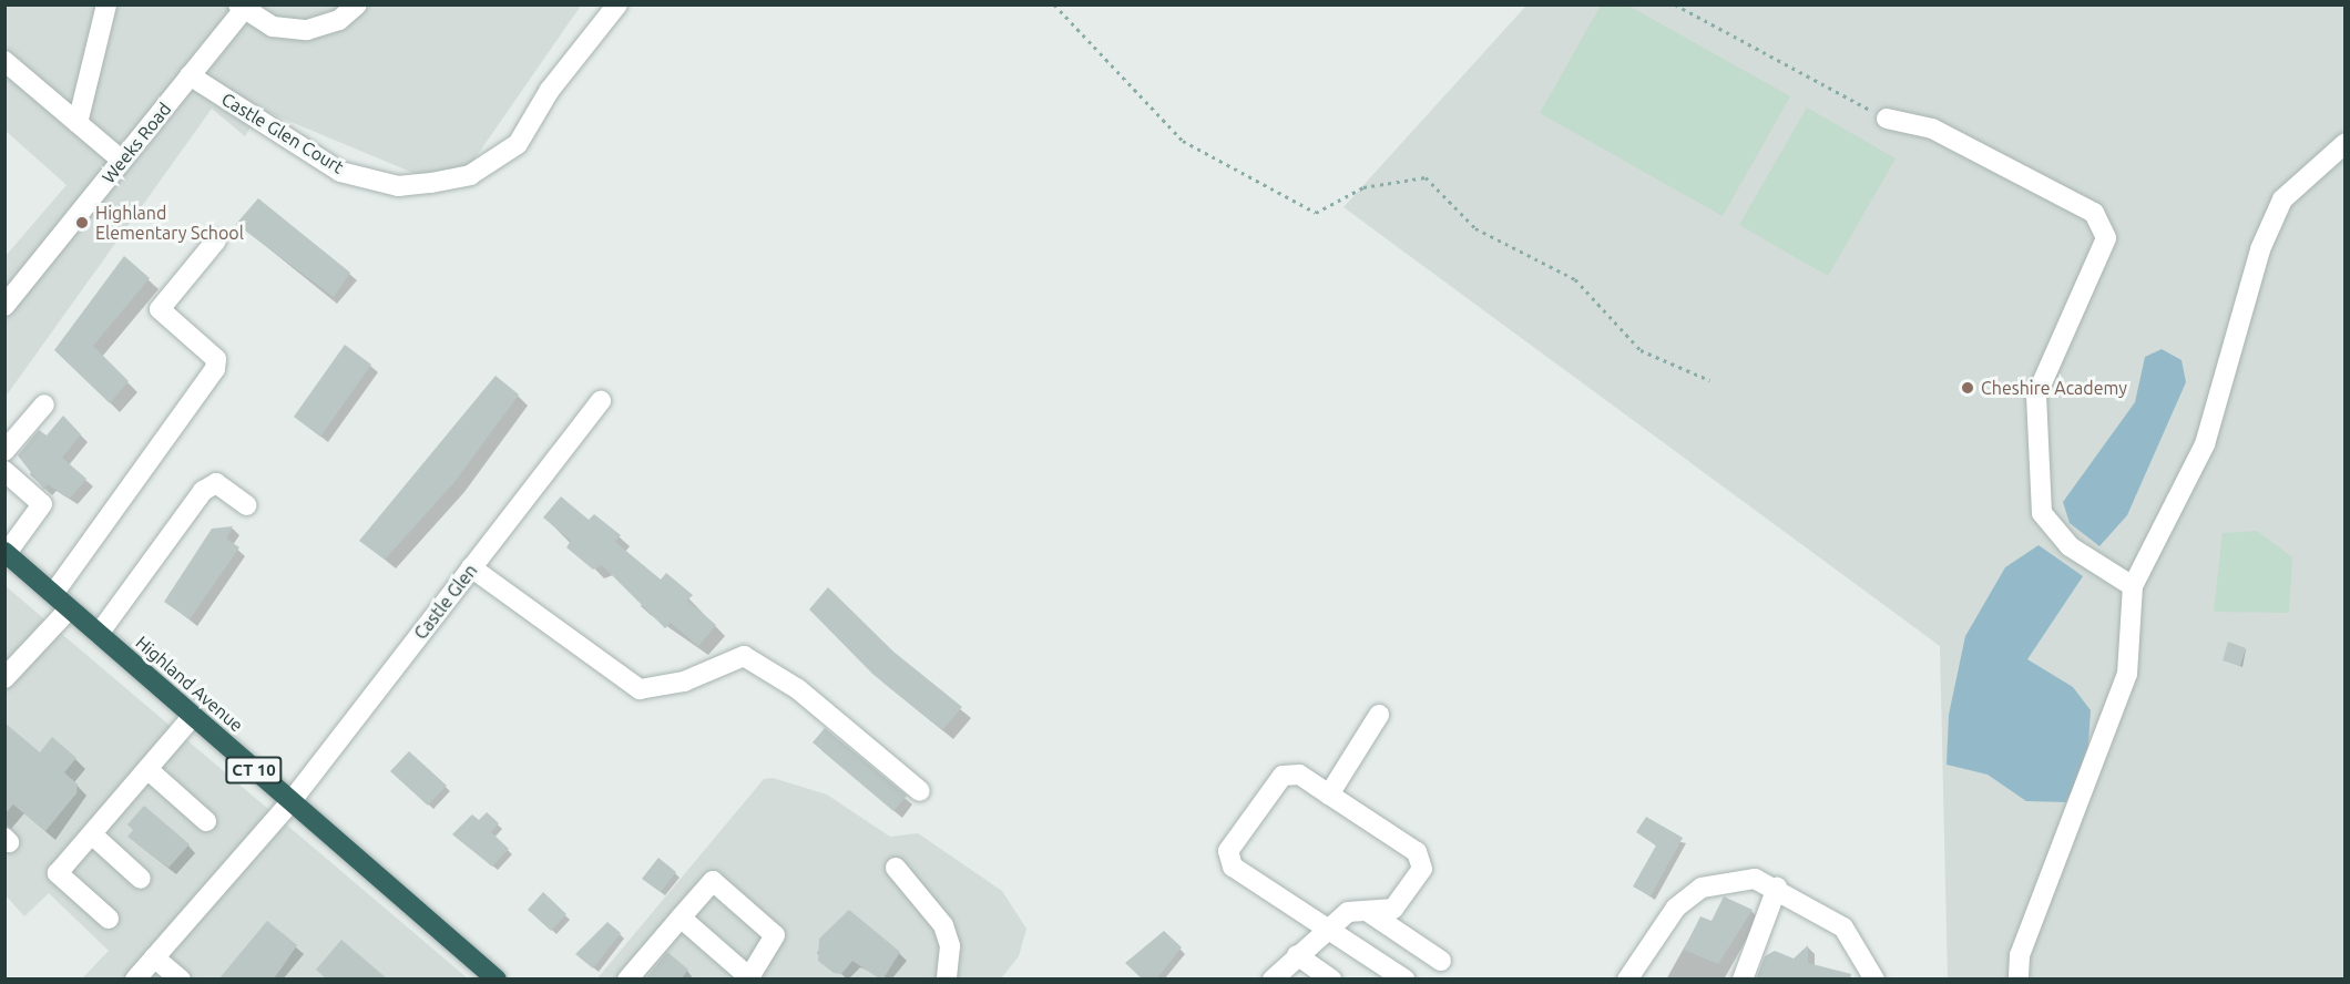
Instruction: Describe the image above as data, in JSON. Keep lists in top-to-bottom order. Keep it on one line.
{"streets":{"highway":["Highland Avenue","CT 10"],"street":["Castle Glen Court","Weeks Road","Castle Glen"]},"crossings":[["Castle Glen Court","Weeks Road"],["Castle Glen","Highland Avenue"]],"places":["Highland Elementary School","Cheshire Academy"]}
